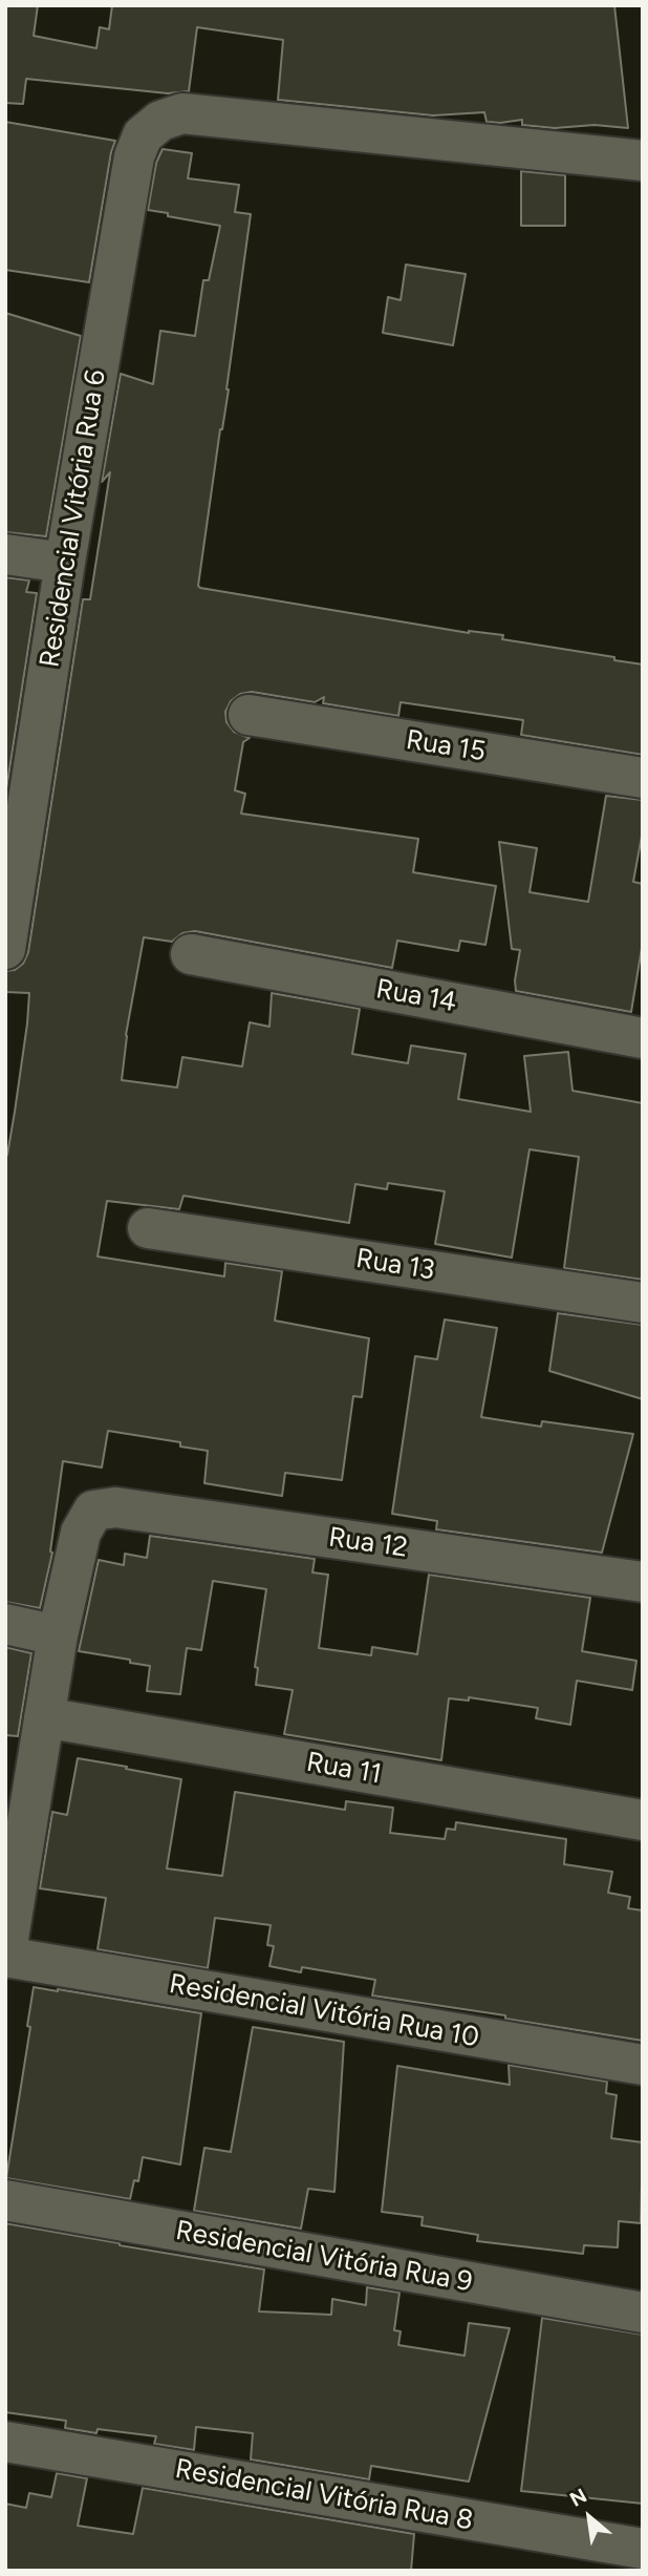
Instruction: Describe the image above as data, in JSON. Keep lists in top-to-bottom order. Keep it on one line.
{"streets":{"street":["Residencial Vitória Rua 6","Rua 15","Rua 14","Rua 13","Rua 12","Rua 11","Residencial Vitória Rua 10","Residencial Vitória Rua 9","Residencial Vitória Rua 8"]},"north":"top left"}
